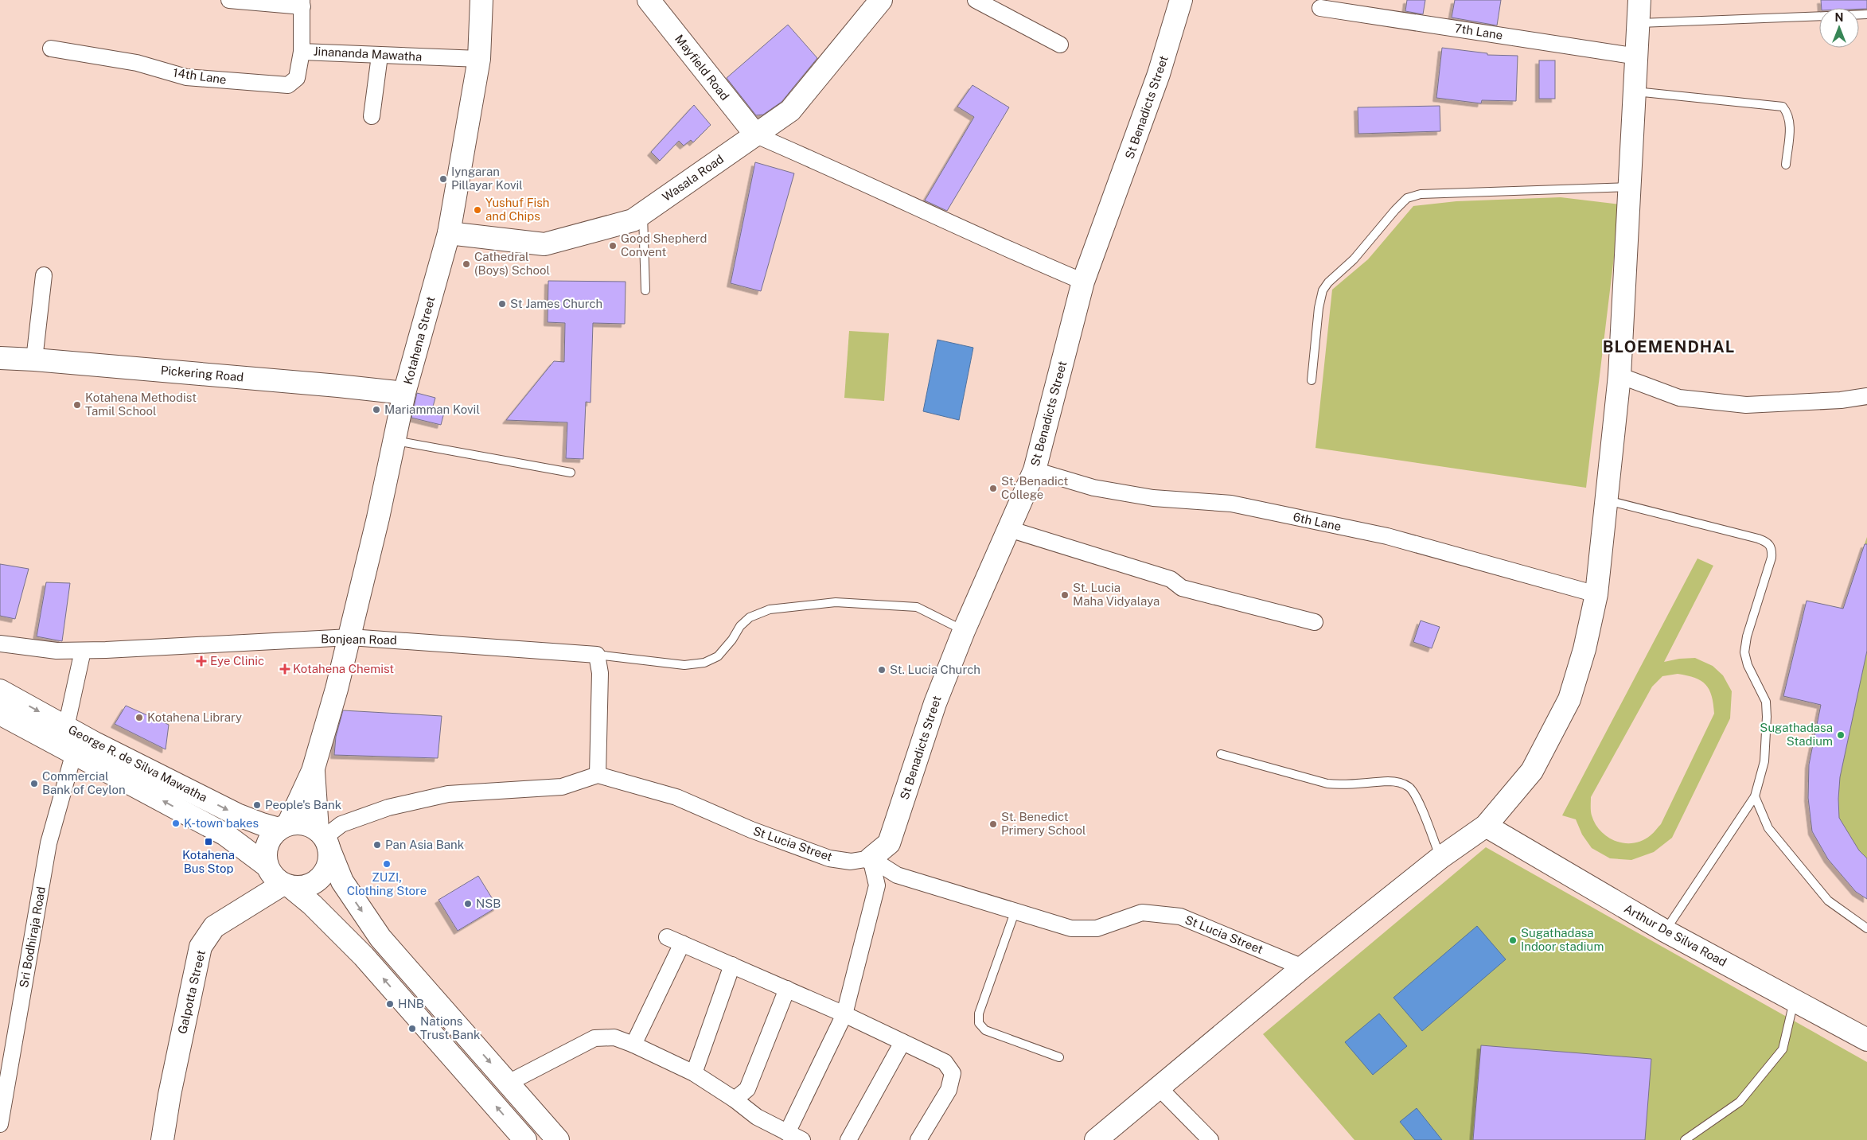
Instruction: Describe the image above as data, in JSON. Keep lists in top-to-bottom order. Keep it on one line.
{"streets":{"street":["7th Lane","Jinananda Mawatha","Mayfield Road","14th Lane","St Benadicts Street","Wasala Road","Kotahena Street","Pickering Road","6th Lane","Bonjean Road","George R. de Silva Mawatha","St Lucia Street","Arthur De Silva Road","Sri Bodhiraja Road","Galpotta Street"]},"crossings":[["Jinananda Mawatha","14th Lane"],["Jinananda Mawatha","Kotahena Street"],["Mayfield Road","Wasala Road"],["St Benadicts Street","6th Lane"],["St Benadicts Street","St Lucia Street"],["Wasala Road","Kotahena Street"],["Kotahena Street","Pickering Road"],["Kotahena Street","Bonjean Road"],["Kotahena Street","George R. de Silva Mawatha"],["Kotahena Street","Galpotta Street"],["George R. de Silva Mawatha","Sri Bodhiraja Road"],["George R. de Silva Mawatha","Galpotta Street"]],"districts":["BLOEMENDHAL"],"places":{"other":["Iyngaran Pillayar Kovil","Yushuf Fish and Chips","Good Shepherd Convent","Cathedral (Boys) School","St James Church","Kotahena Methodist Tamil School","Mariamman Kovil","St. Benadict College","St. Lucia Maha Vidyalaya","St. Lucia Church","Kotahena Library","Sugathadasa Stadium","Commercial Bank of Ceylon","People's Bank","K-town bakes","St. Benedict Primery School","Pan Asia Bank","ZUZI, Clothing Store","NSB","Sugathadasa Indoor stadium","HNB","Nations Trust Bank"],"health":["Eye Clinic","Kotahena Chemist"],"transit":["Kotahena Bus Stop"]},"north":"top"}
